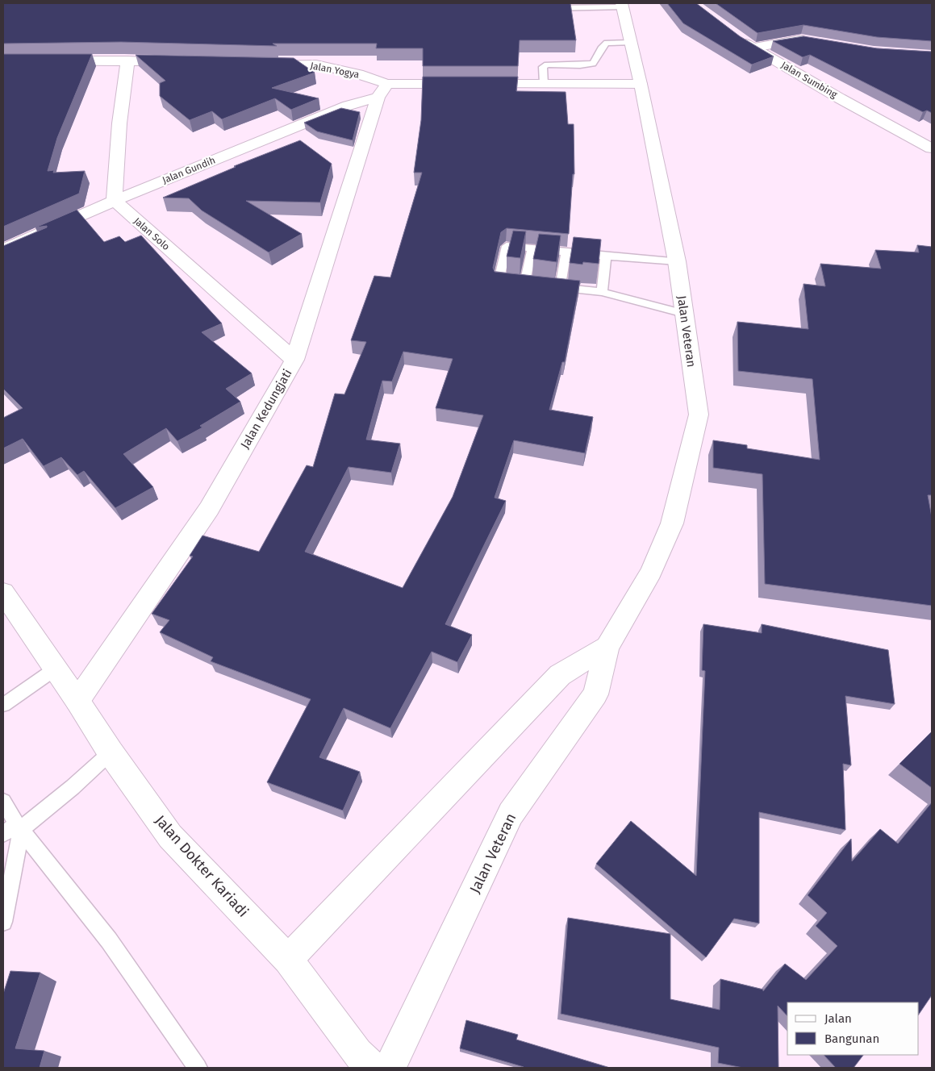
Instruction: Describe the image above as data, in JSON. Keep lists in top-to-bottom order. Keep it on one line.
{"streets":{"street":["Jalan Yogya","Jalan Sumbing","Jalan Gundih","Jalan Solo","Jalan Veteran","Jalan Kedungjati","Jalan Dokter Kariadi"]},"crossings":[["Jalan Yogya","Jalan Gundih"],["Jalan Yogya","Jalan Veteran"],["Jalan Yogya","Jalan Kedungjati"],["Jalan Gundih","Jalan Solo"],["Jalan Gundih","Jalan Kedungjati"],["Jalan Solo","Jalan Kedungjati"],["Jalan Veteran","Jalan Dokter Kariadi"],["Jalan Kedungjati","Jalan Dokter Kariadi"]],"legend":["Jalan","Bangunan"]}
